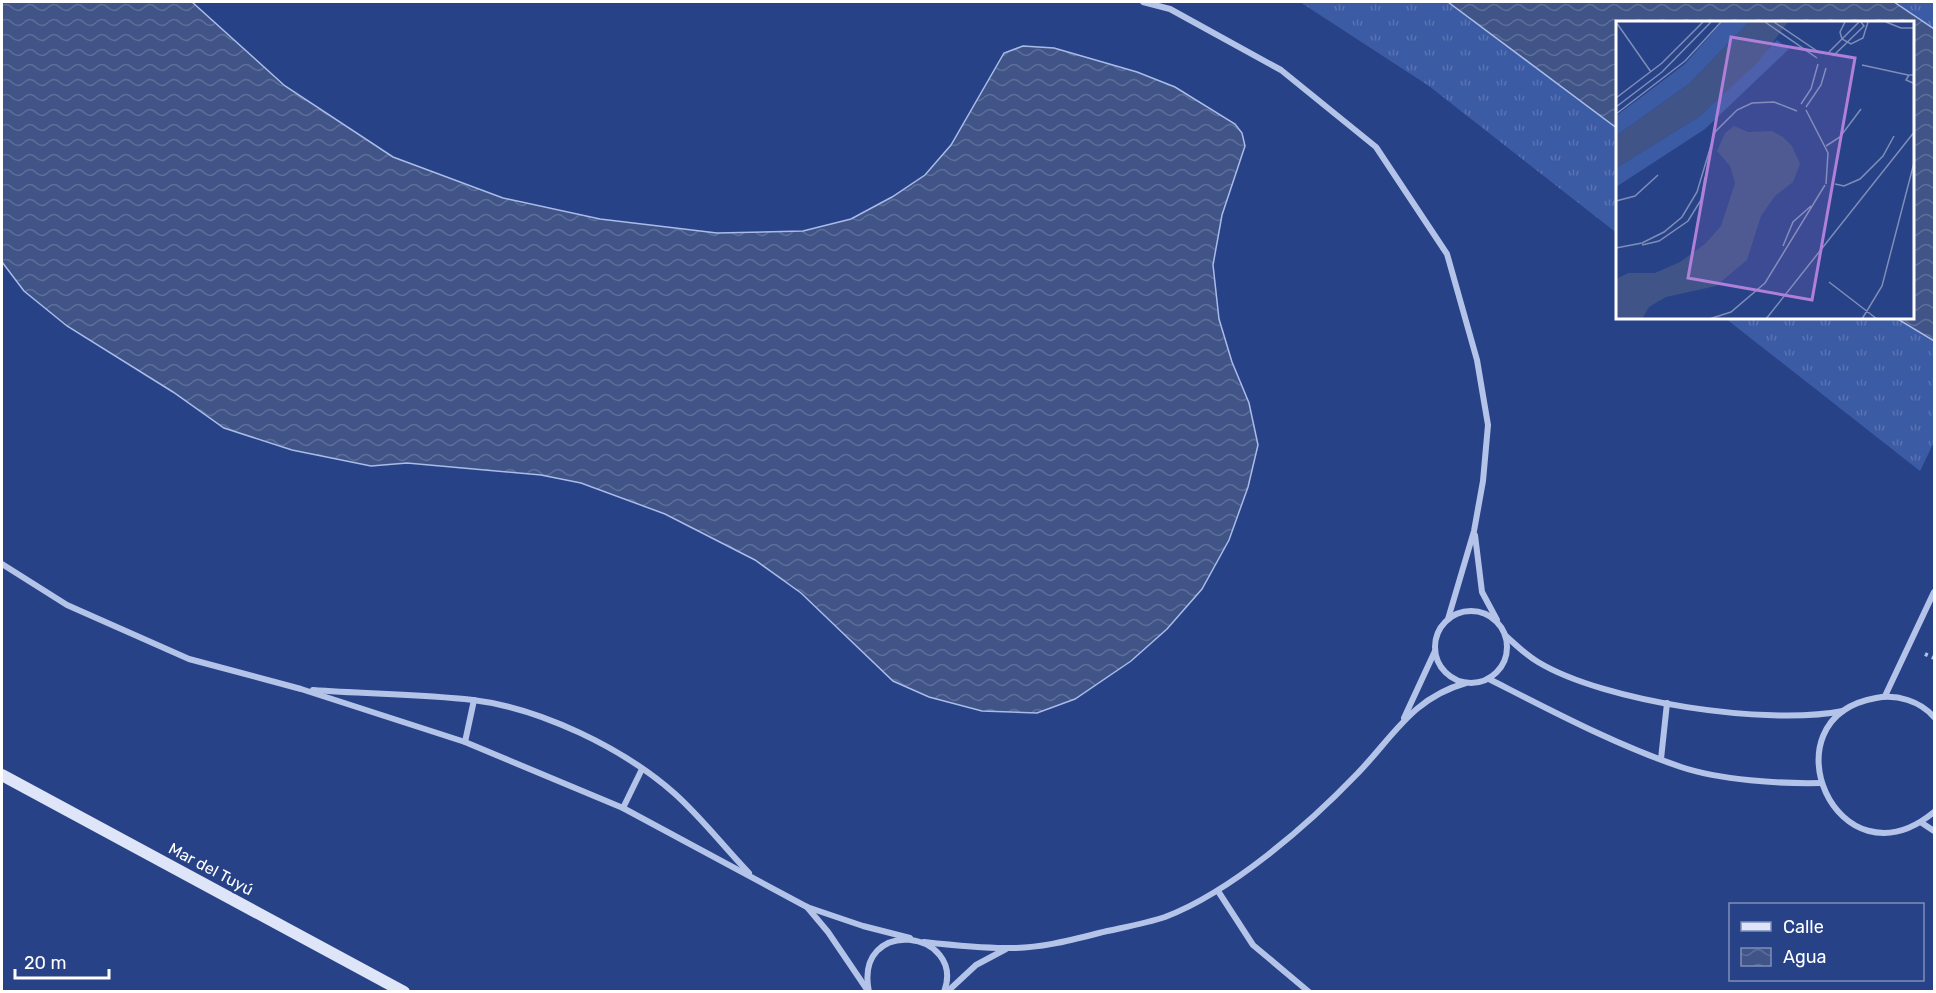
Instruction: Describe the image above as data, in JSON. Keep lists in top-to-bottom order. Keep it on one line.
{"streets":{"street":["Mar del Tuyú"]},"legend":["Calle","Agua"],"scale_bar":"20 m"}
